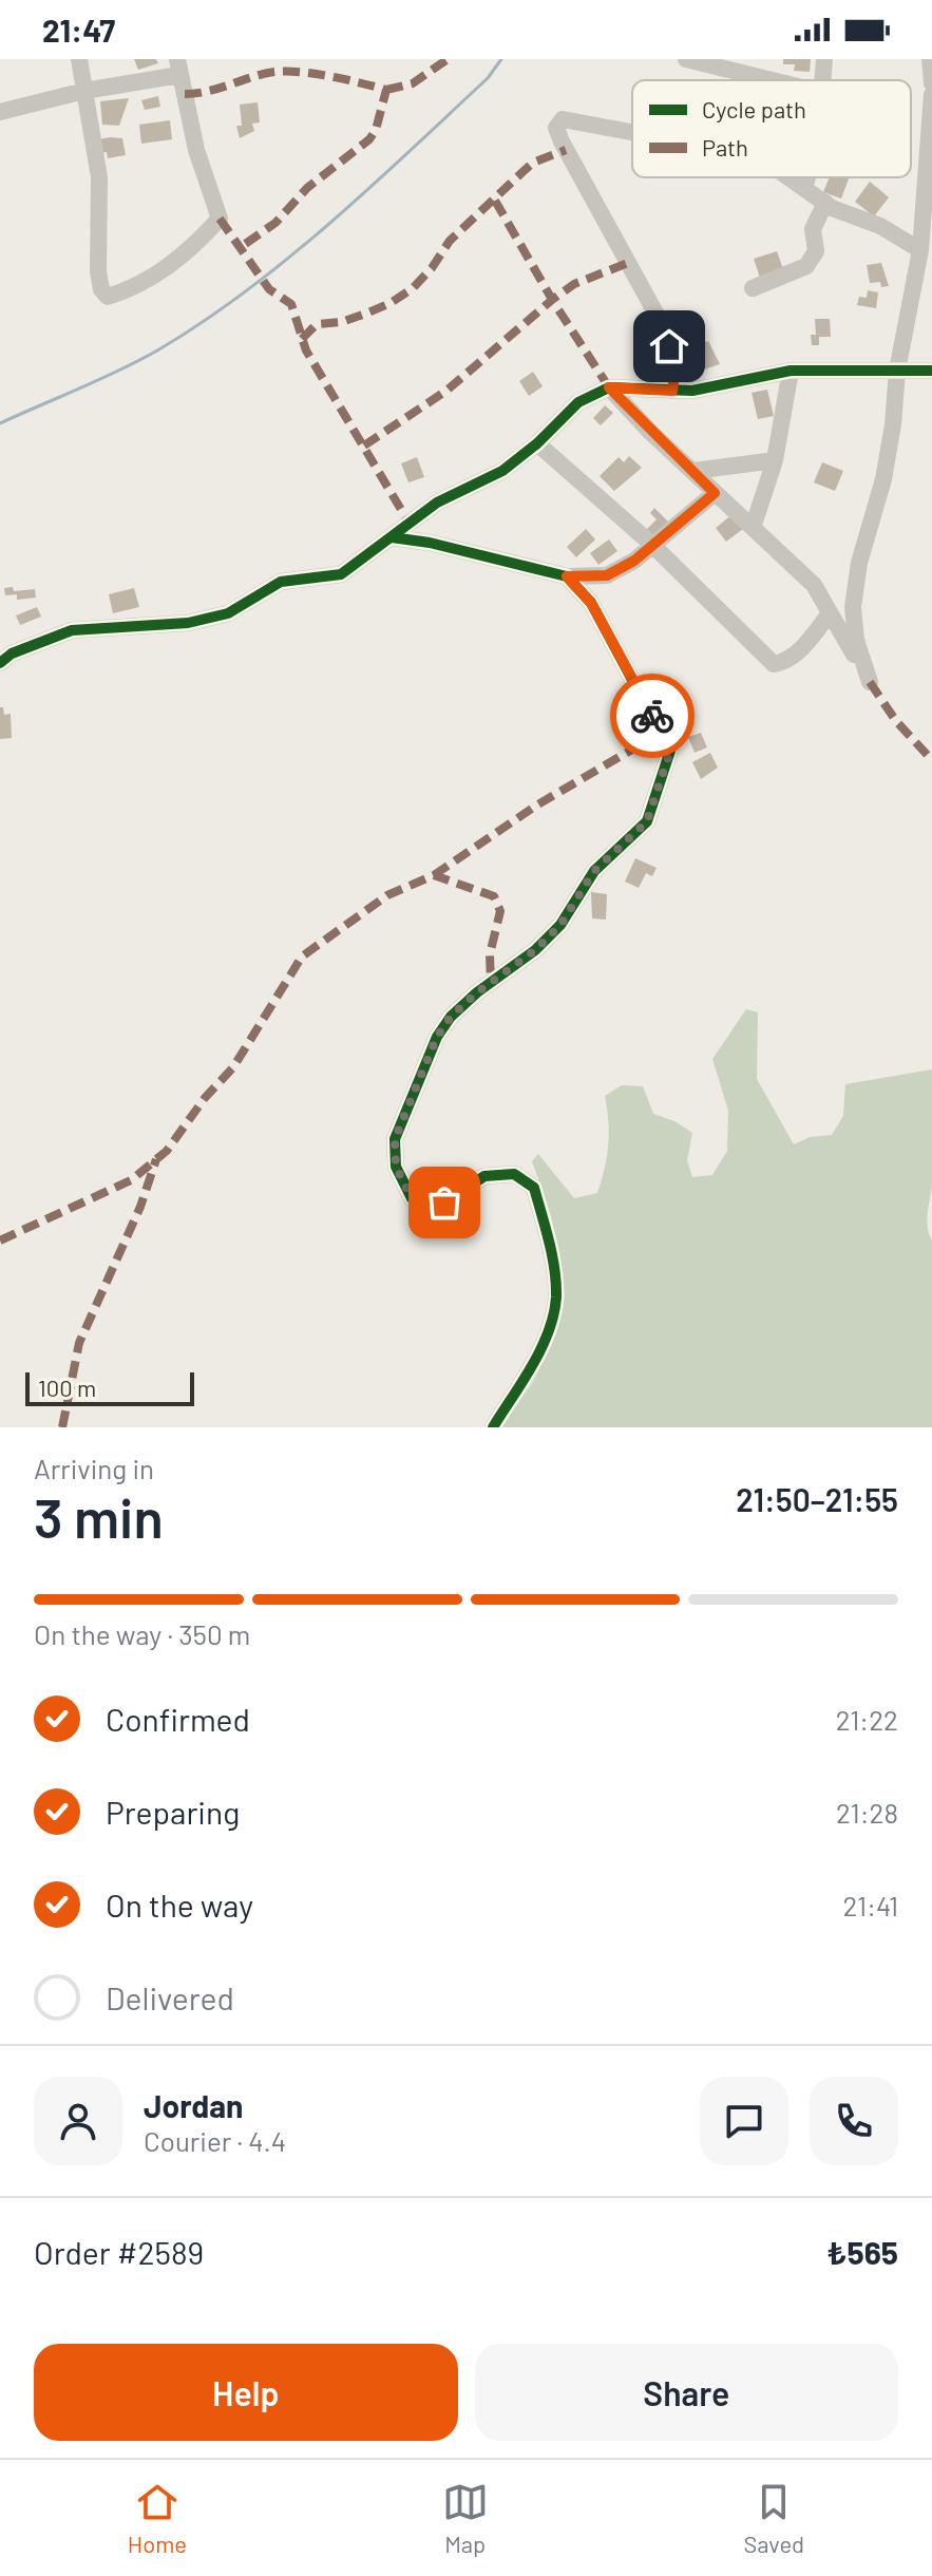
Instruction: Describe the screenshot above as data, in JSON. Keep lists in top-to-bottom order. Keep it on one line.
{"legend":["Cycle path","Path"],"scale_bar":"100 m","page":{"status":"21:47","scale":"100 m","heading":["3 min","Arriving in","21:50–21:55"],"panel":["Jordan","Courier · 4.4","Order #2589","₺565"],"bar":"On the way · 350 m","list":[["Confirmed","21:22"],["Preparing","21:28"],["On the way","21:41"],"Delivered"],"buttons":["Help","Share"],"tabs":["Home","Map","Saved"]}}
